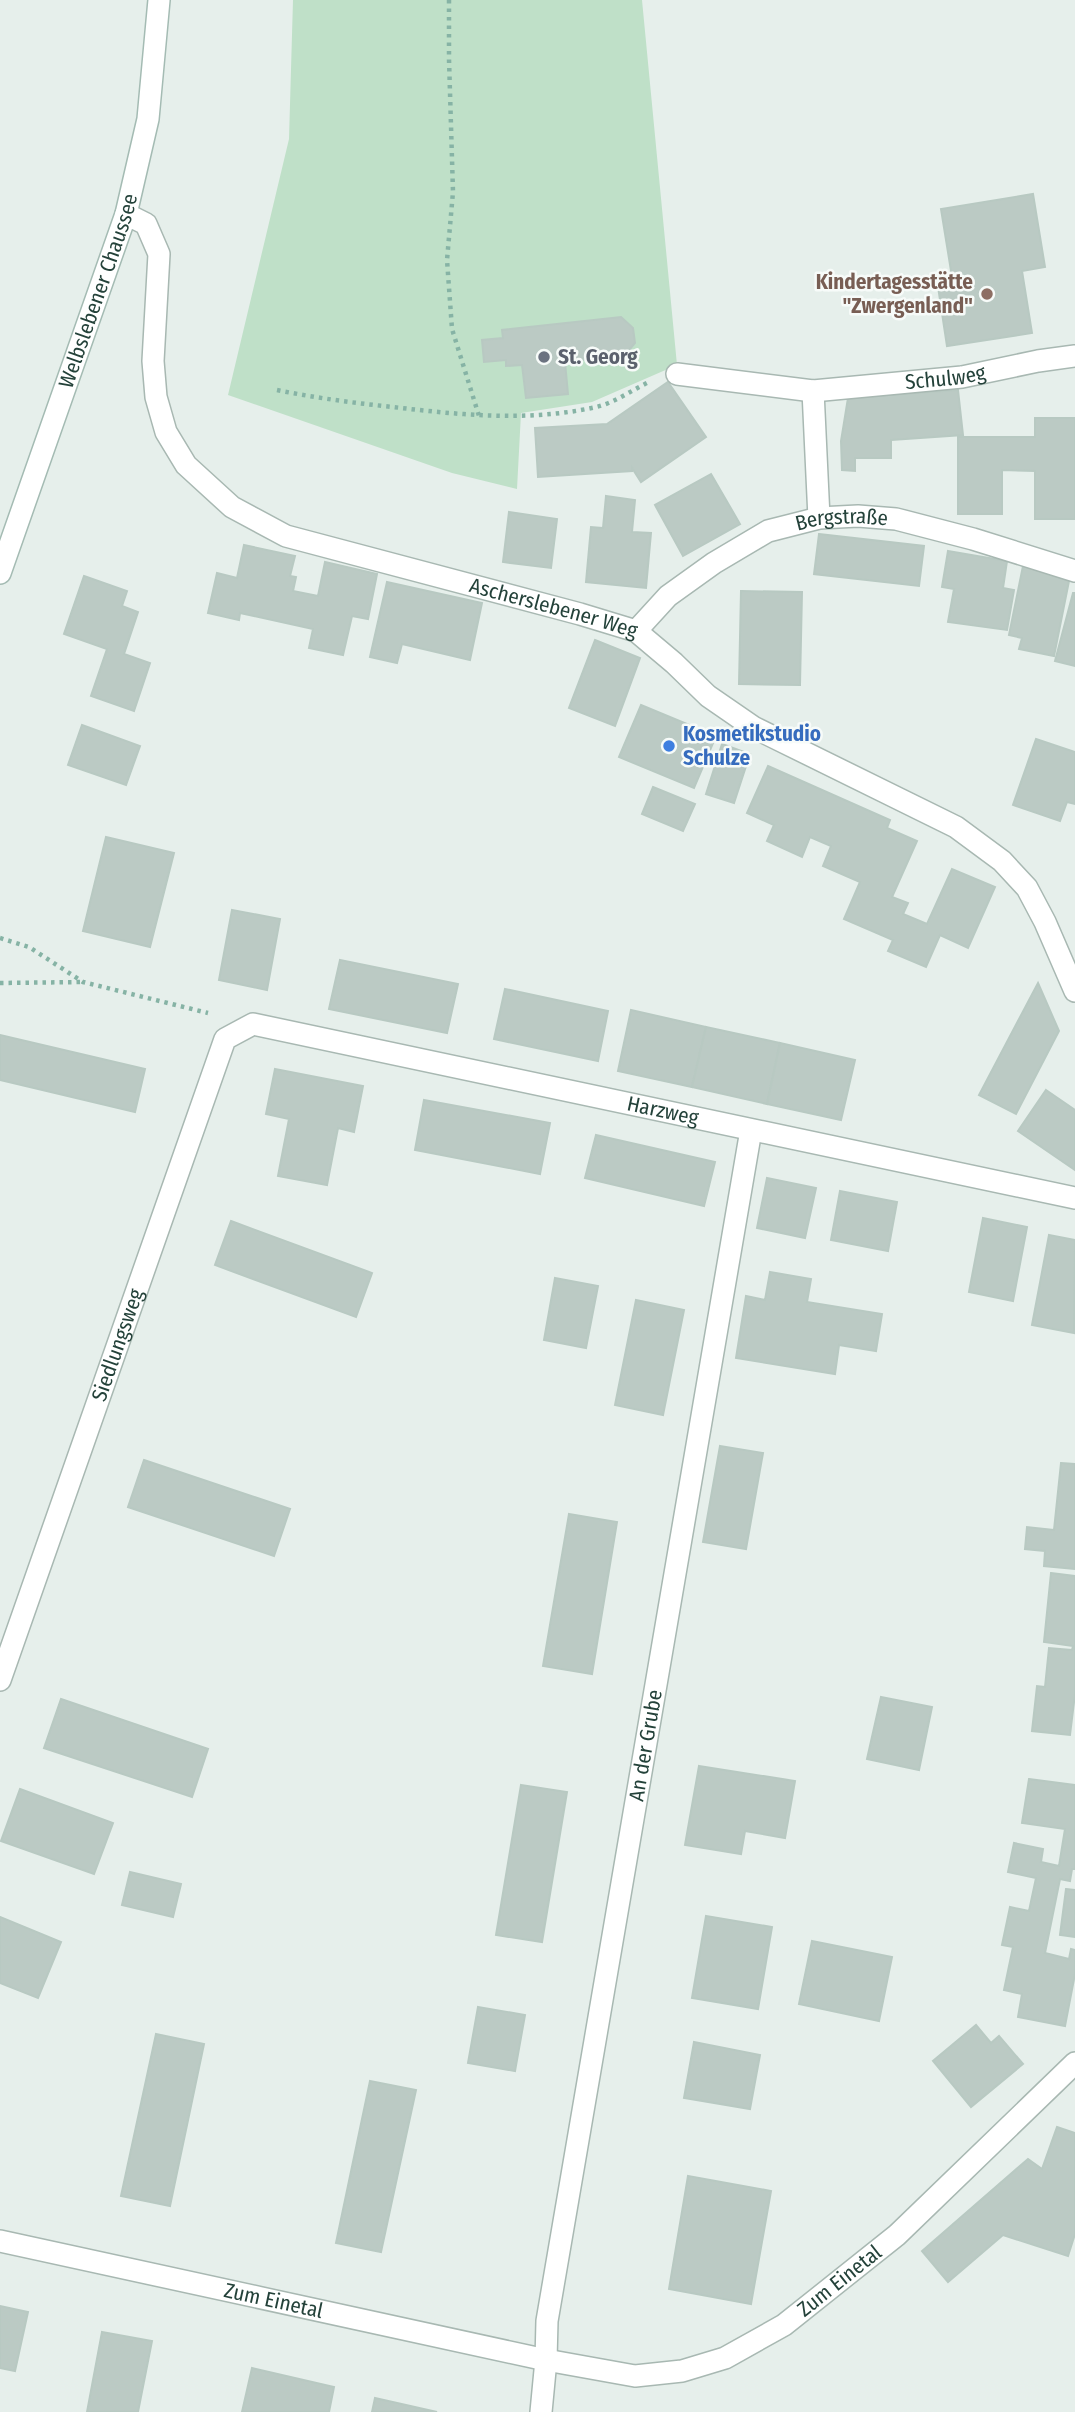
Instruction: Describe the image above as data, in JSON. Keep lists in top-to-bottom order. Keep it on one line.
{"streets":{"street":["Welbslebener Chaussee","Schulweg","Bergstraße","Ascherslebener Weg","Harzweg","Siedlungsweg","An der Grube","Zum Einetal"]},"crossings":[["Welbslebener Chaussee","Ascherslebener Weg"],["Bergstraße","Ascherslebener Weg"],["Harzweg","Siedlungsweg"],["Harzweg","An der Grube"],["An der Grube","Zum Einetal"]],"places":["Kindertagesstätte \"Zwergenland\"","St. Georg","Kosmetikstudio Schulze"]}
